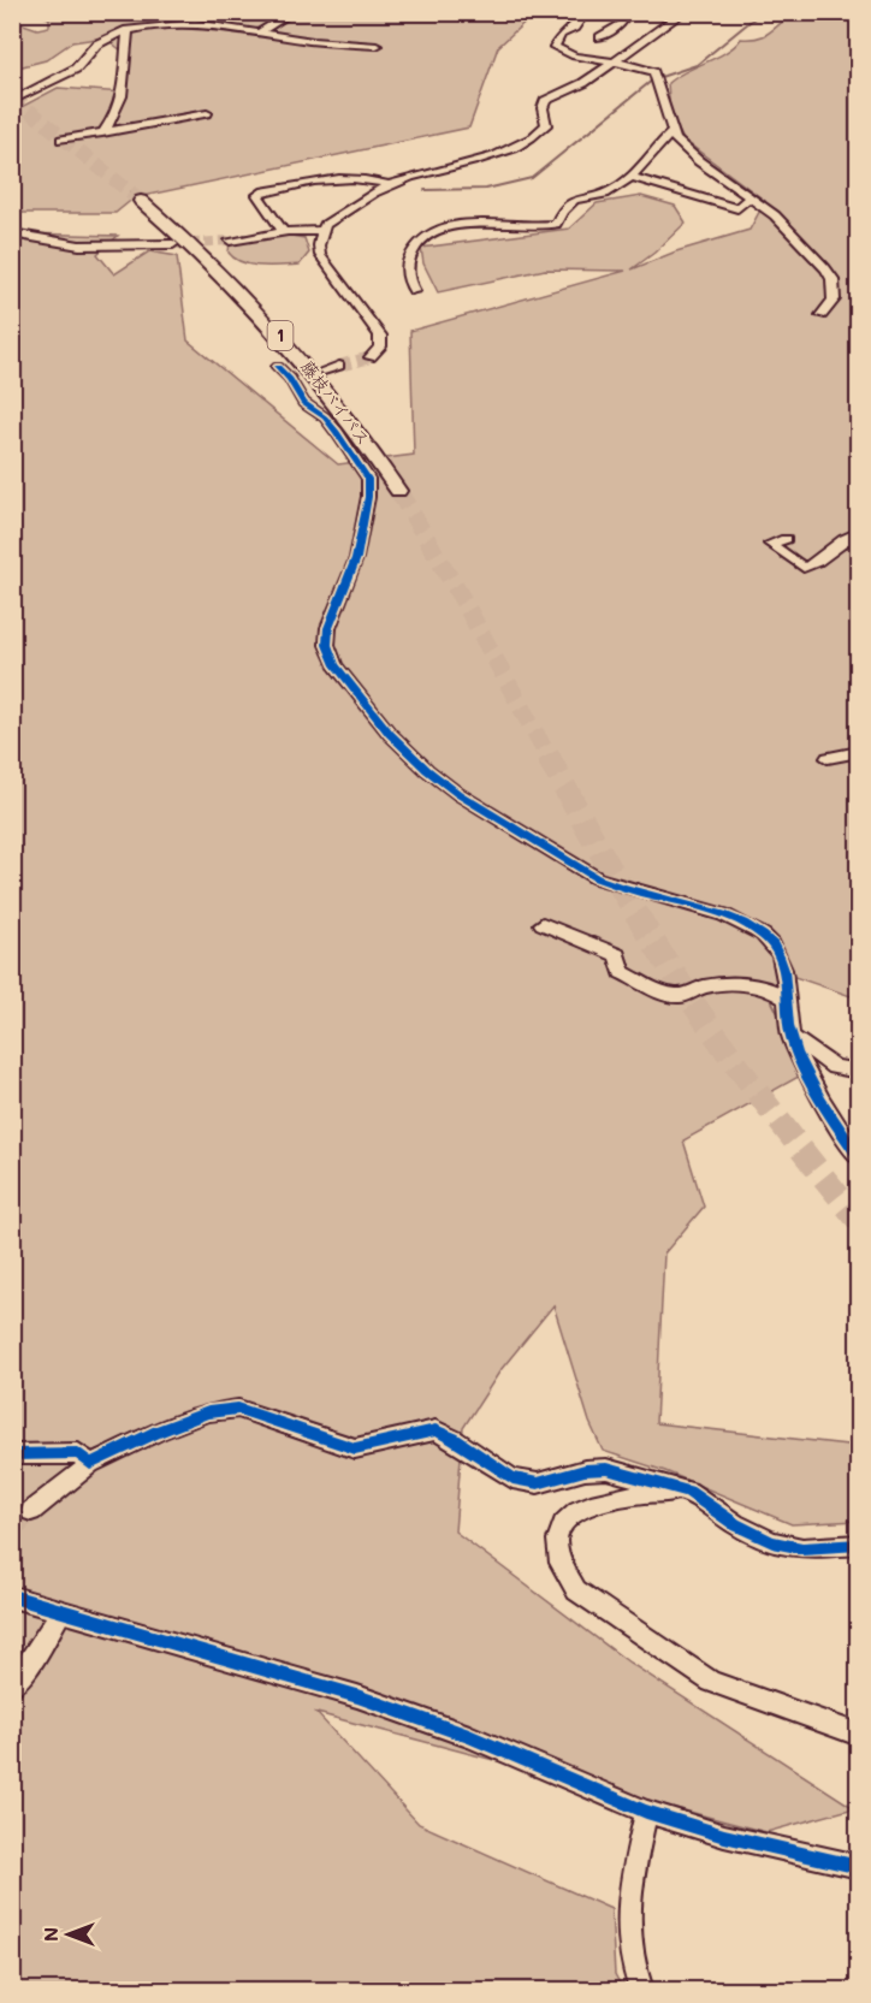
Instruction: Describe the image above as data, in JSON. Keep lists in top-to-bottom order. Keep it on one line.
{"streets":{"highway":["1","藤枝バイパス"]},"north":"left"}
